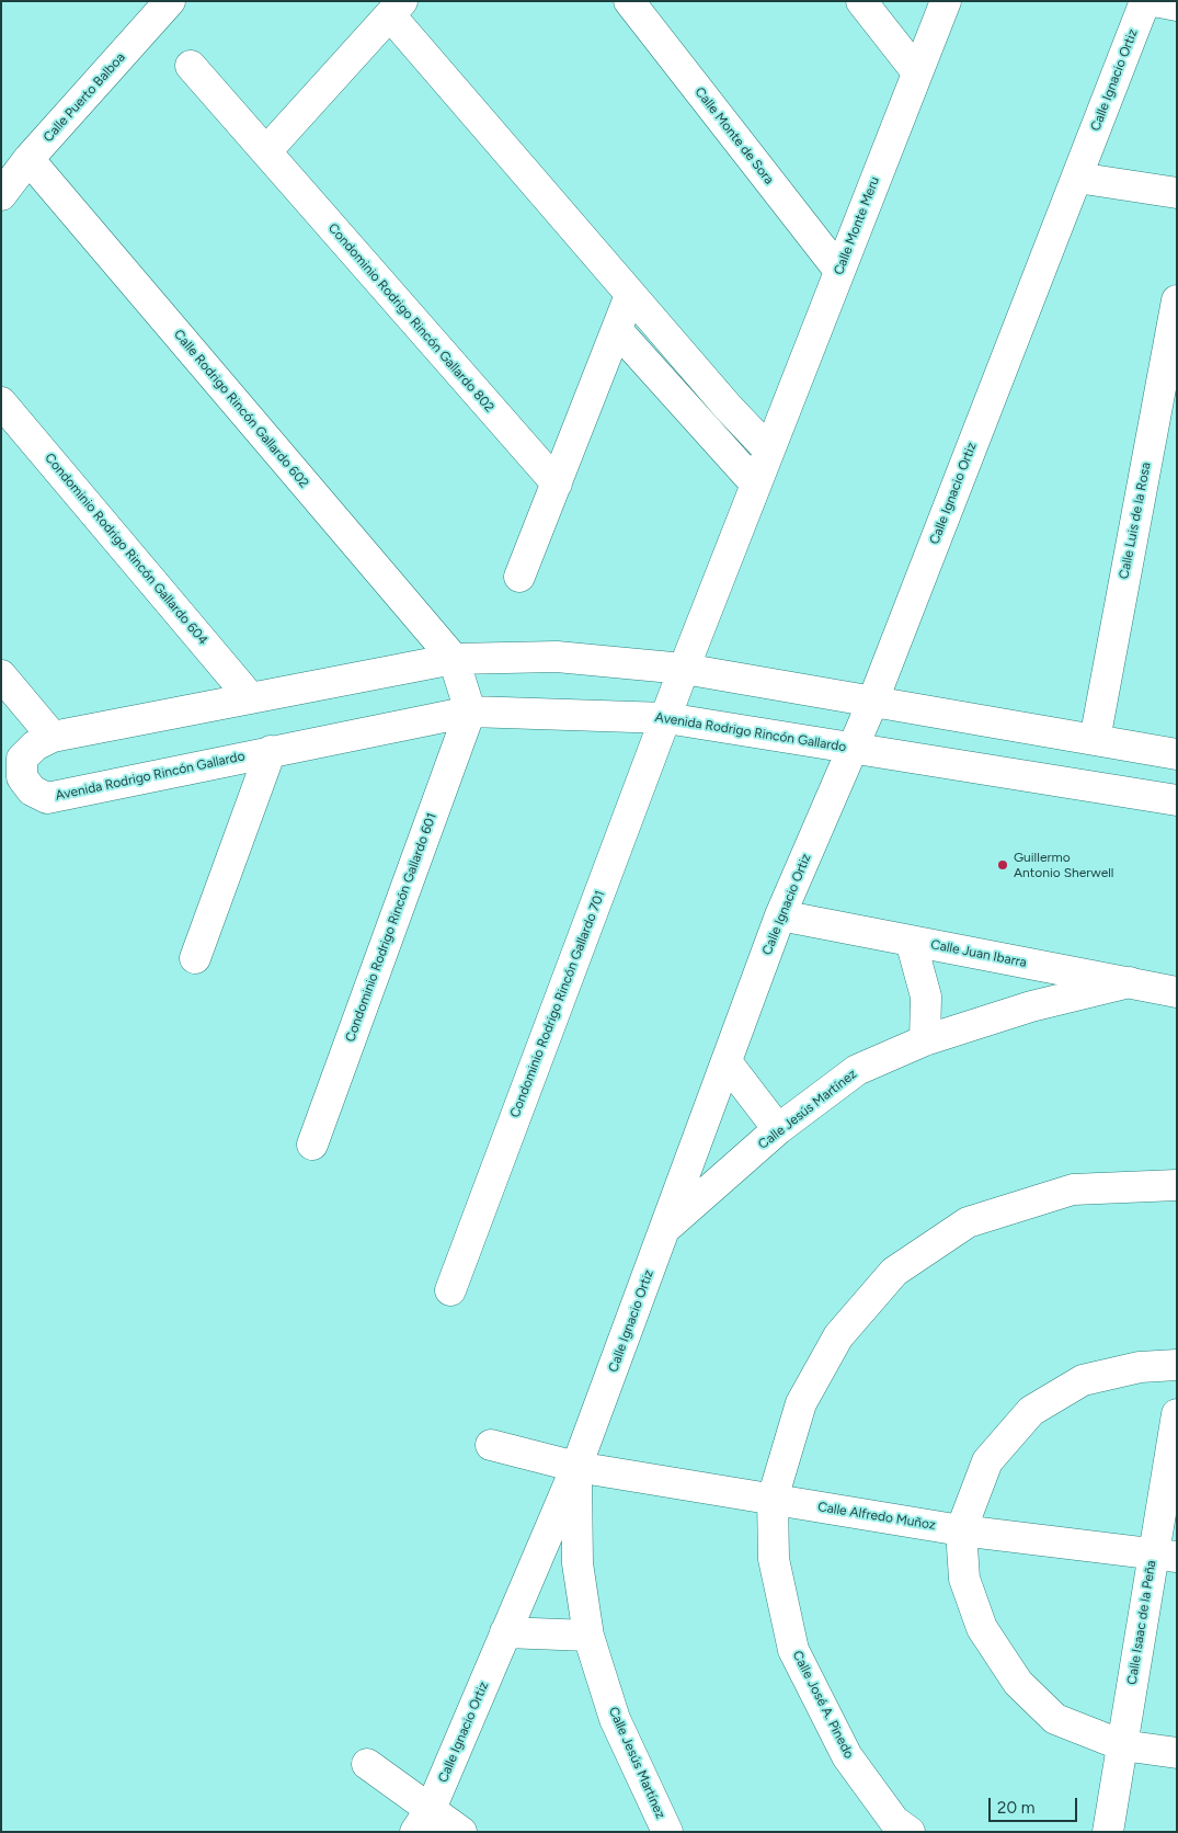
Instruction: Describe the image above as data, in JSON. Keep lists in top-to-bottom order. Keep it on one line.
{"streets":{"street":["Calle Ignacio Ortiz","Calle Puerto Balboa","Calle Monte de Sora","Calle Monte Meru","Condominio Rodrigo Rincón Gallardo 802","Calle Rodrigo Rincón Gallardo 602","Calle Luis de la Rosa","Condominio Rodrigo Rincón Gallardo 604","Avenida Rodrigo Rincón Gallardo","Condominio Rodrigo Rincón Gallardo 601","Calle Juan Ibarra","Condominio Rodrigo Rincón Gallardo 701","Calle Jesús Martínez","Calle Alfredo Muñoz","Calle Isaac de la Peña","Calle José A. Pinedo"]},"crossings":[["Calle Ignacio Ortiz","Avenida Rodrigo Rincón Gallardo"],["Calle Ignacio Ortiz","Calle Juan Ibarra"],["Calle Ignacio Ortiz","Calle Jesús Martínez"],["Calle Ignacio Ortiz","Calle Alfredo Muñoz"],["Calle Puerto Balboa","Calle Rodrigo Rincón Gallardo 602"],["Calle Monte de Sora","Calle Monte Meru"],["Calle Rodrigo Rincón Gallardo 602","Avenida Rodrigo Rincón Gallardo"],["Calle Luis de la Rosa","Avenida Rodrigo Rincón Gallardo"],["Condominio Rodrigo Rincón Gallardo 604","Avenida Rodrigo Rincón Gallardo"],["Avenida Rodrigo Rincón Gallardo","Condominio Rodrigo Rincón Gallardo 601"],["Avenida Rodrigo Rincón Gallardo","Condominio Rodrigo Rincón Gallardo 701"],["Calle Juan Ibarra","Calle Jesús Martínez"],["Calle Jesús Martínez","Calle Alfredo Muñoz"],["Calle Alfredo Muñoz","Calle Isaac de la Peña"],["Calle Alfredo Muñoz","Calle José A. Pinedo"]],"places":["Guillermo Antonio Sherwell"],"scale_bar":"20 m"}
